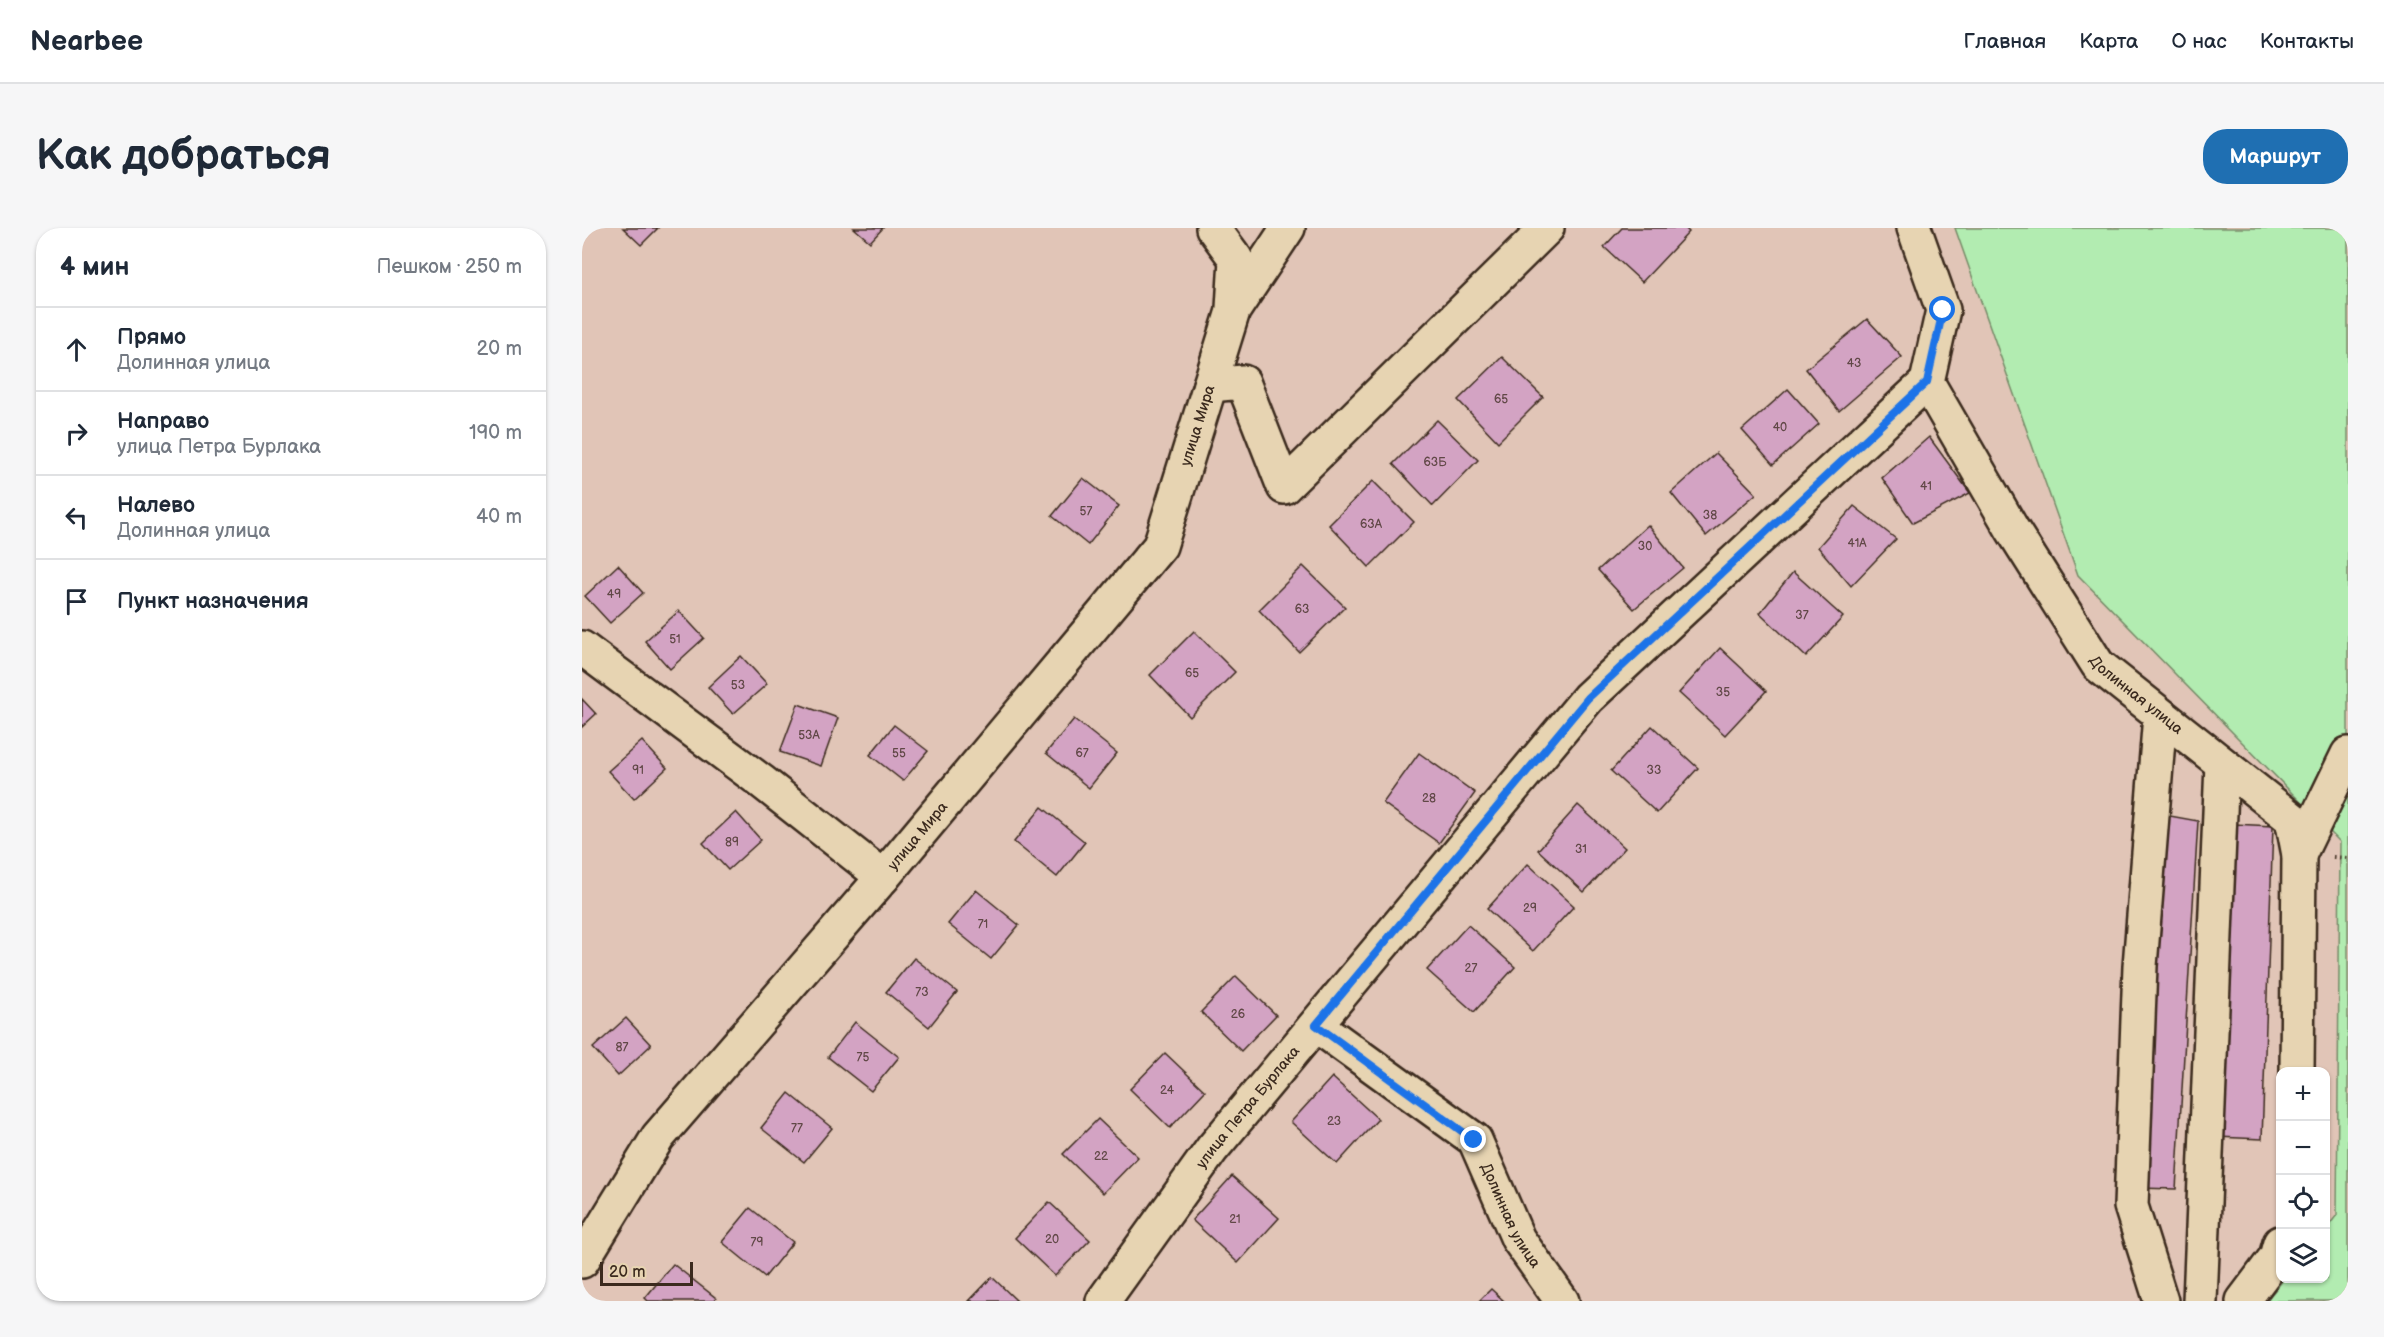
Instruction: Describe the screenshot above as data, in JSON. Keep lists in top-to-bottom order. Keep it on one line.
{"streets":{"street":["улица Мира","Долинная улица","улица Петра Бурлака"]},"crossings":[["Долинная улица","улица Петра Бурлака"]],"house_numbers":["43","65","40","63Б","41","57","38","63А","41А","30","49","63","37","51","65","53","35","53А","55","67","91","33","28","89","31","29","71","27","73","26","87","75","24","23","77","22","21","20","79"],"scale_bar":"20 m","page":{"header":"Nearbee","nav":["Главная","Карта","О нас","Контакты"],"buttons":"Маршрут","title":"Как добраться","heading":["4 мин","Пешком · 250 m"],"list":[["Прямо","Долинная улица","20 m"],["Направо","улица Петра Бурлака","190 m"],["Налево","Долинная улица","40 m"],"Пункт назначения"],"map_buttons":["+","−"],"scale":"20 m"}}
